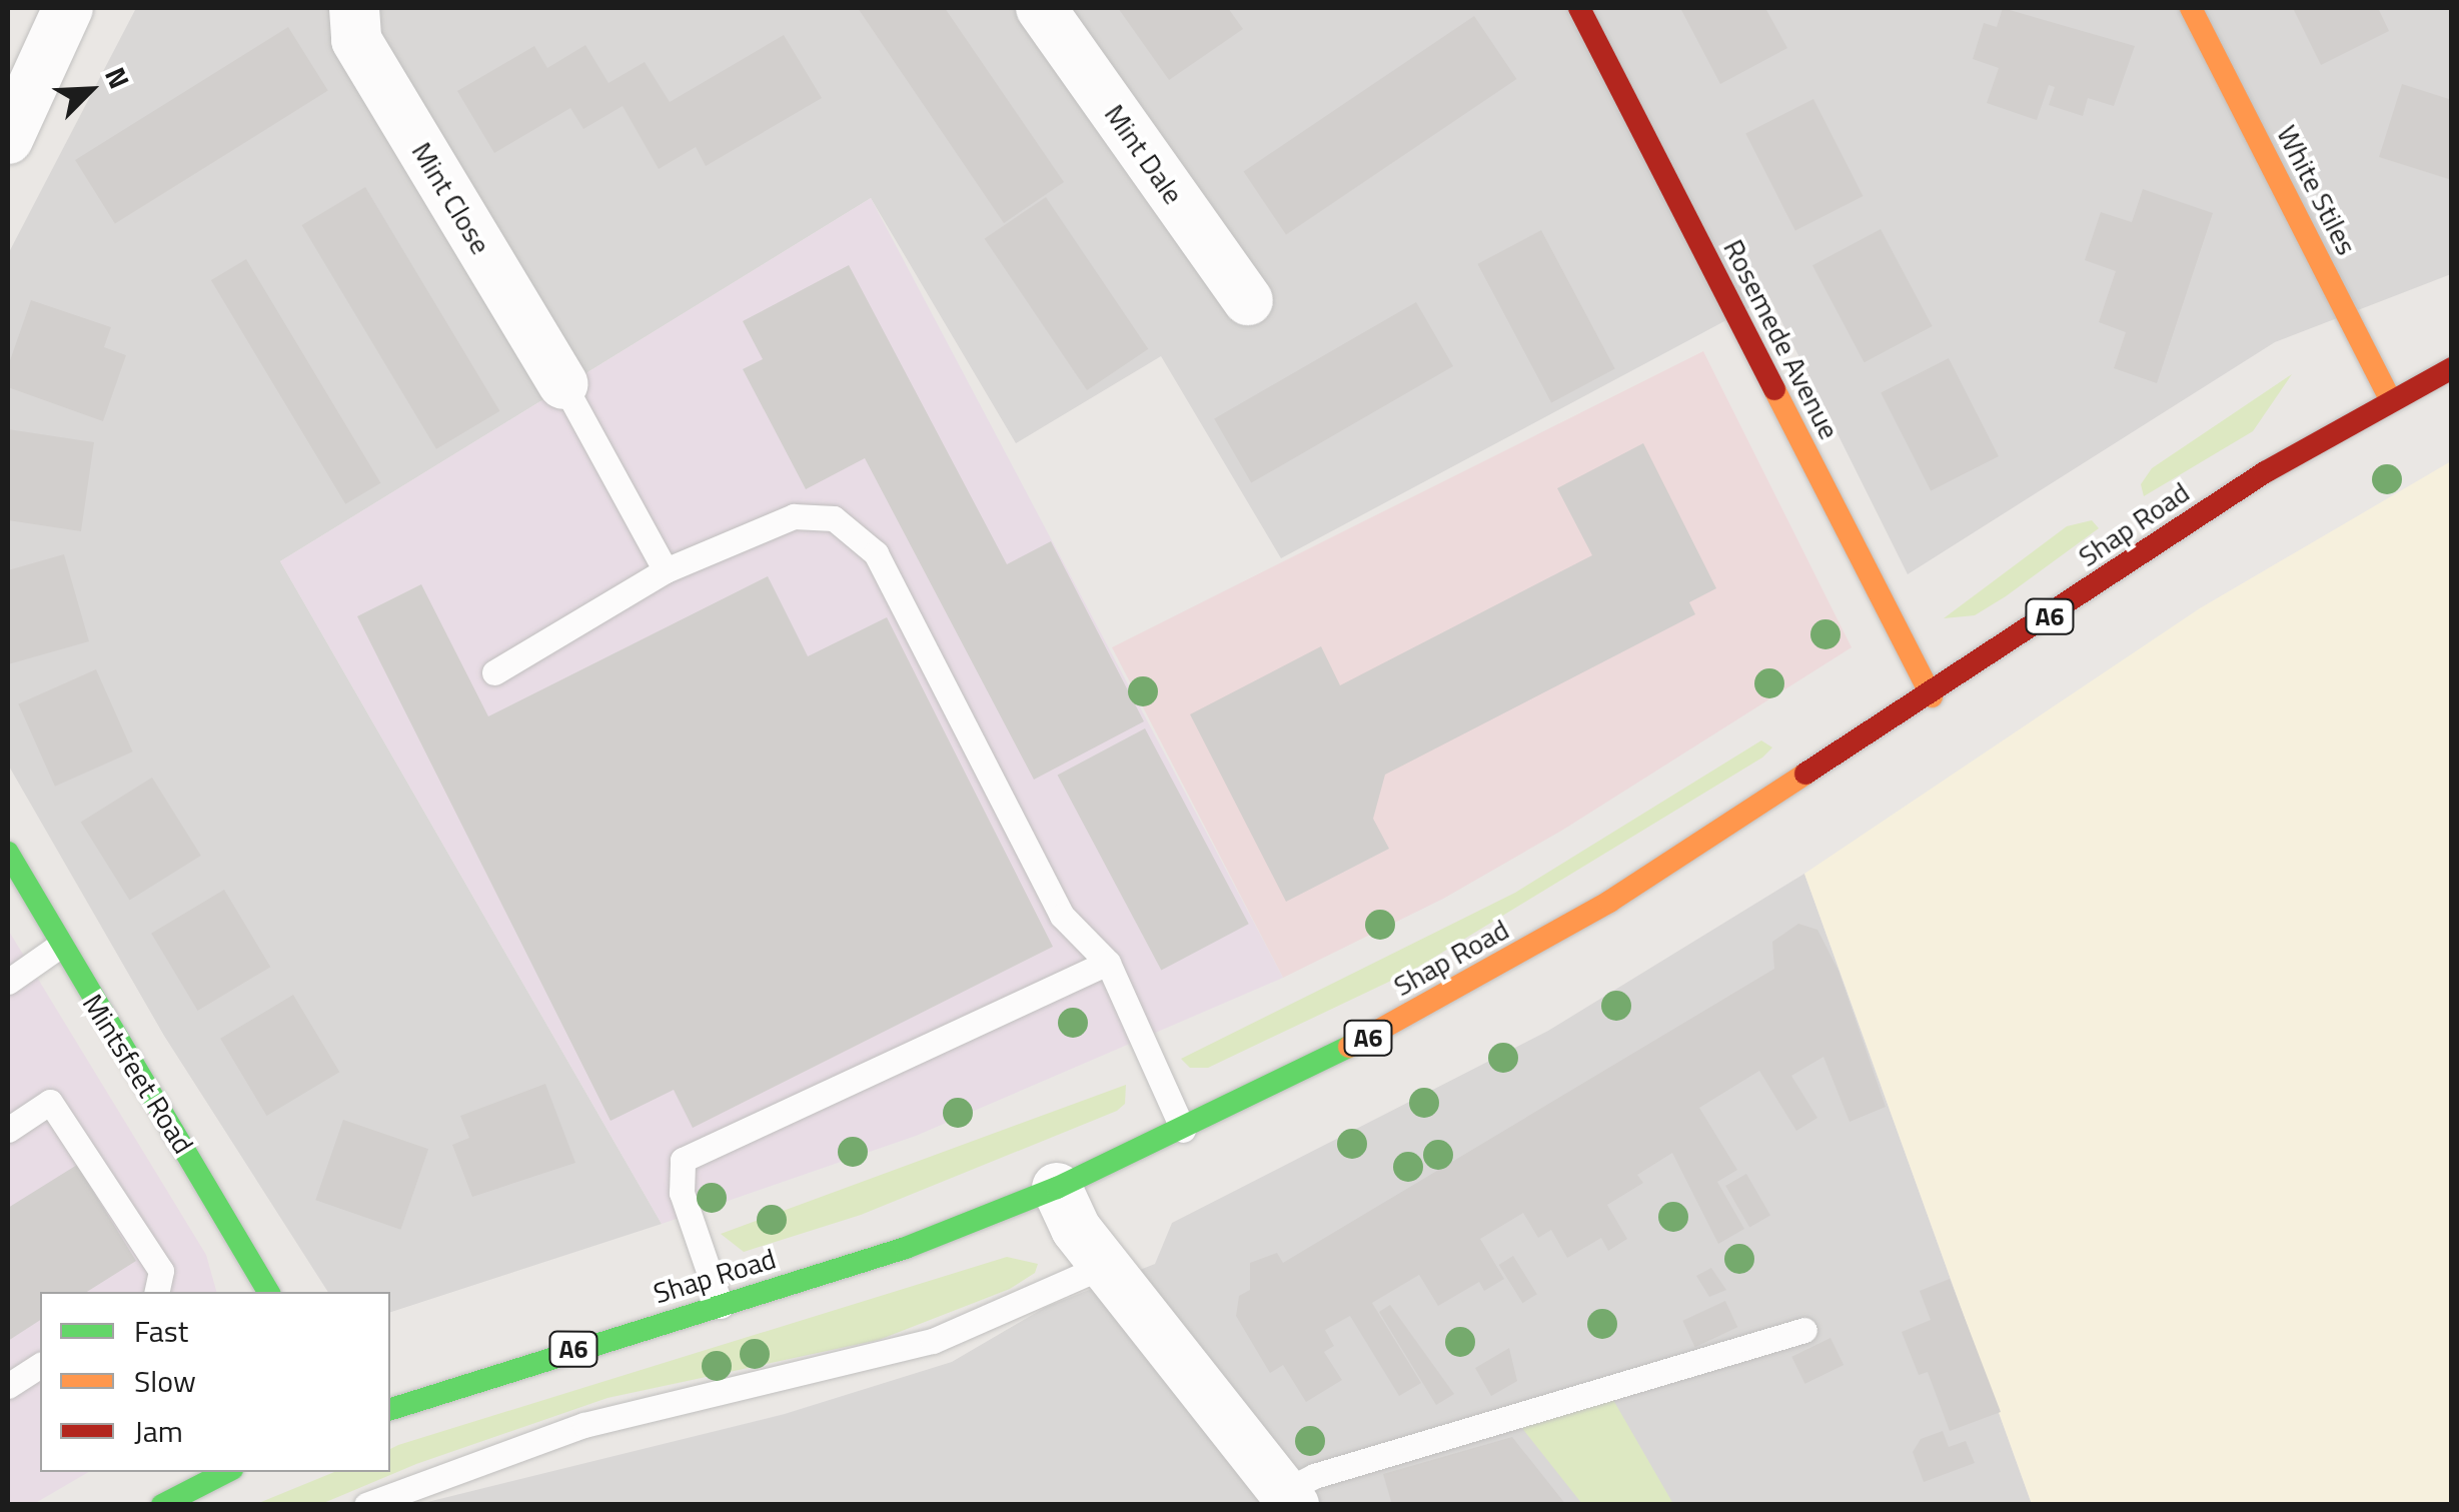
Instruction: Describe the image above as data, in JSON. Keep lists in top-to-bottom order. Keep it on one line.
{"streets":{"main road":["White Stiles","Rosemede Avenue","Shap Road","A6","Mintsfeet Road"],"street":["Mint Dale","Mint Close"]},"crossings":[["White Stiles","Shap Road"],["Rosemede Avenue","Shap Road"]],"legend":["Fast","Slow","Jam"],"north":"top right"}
